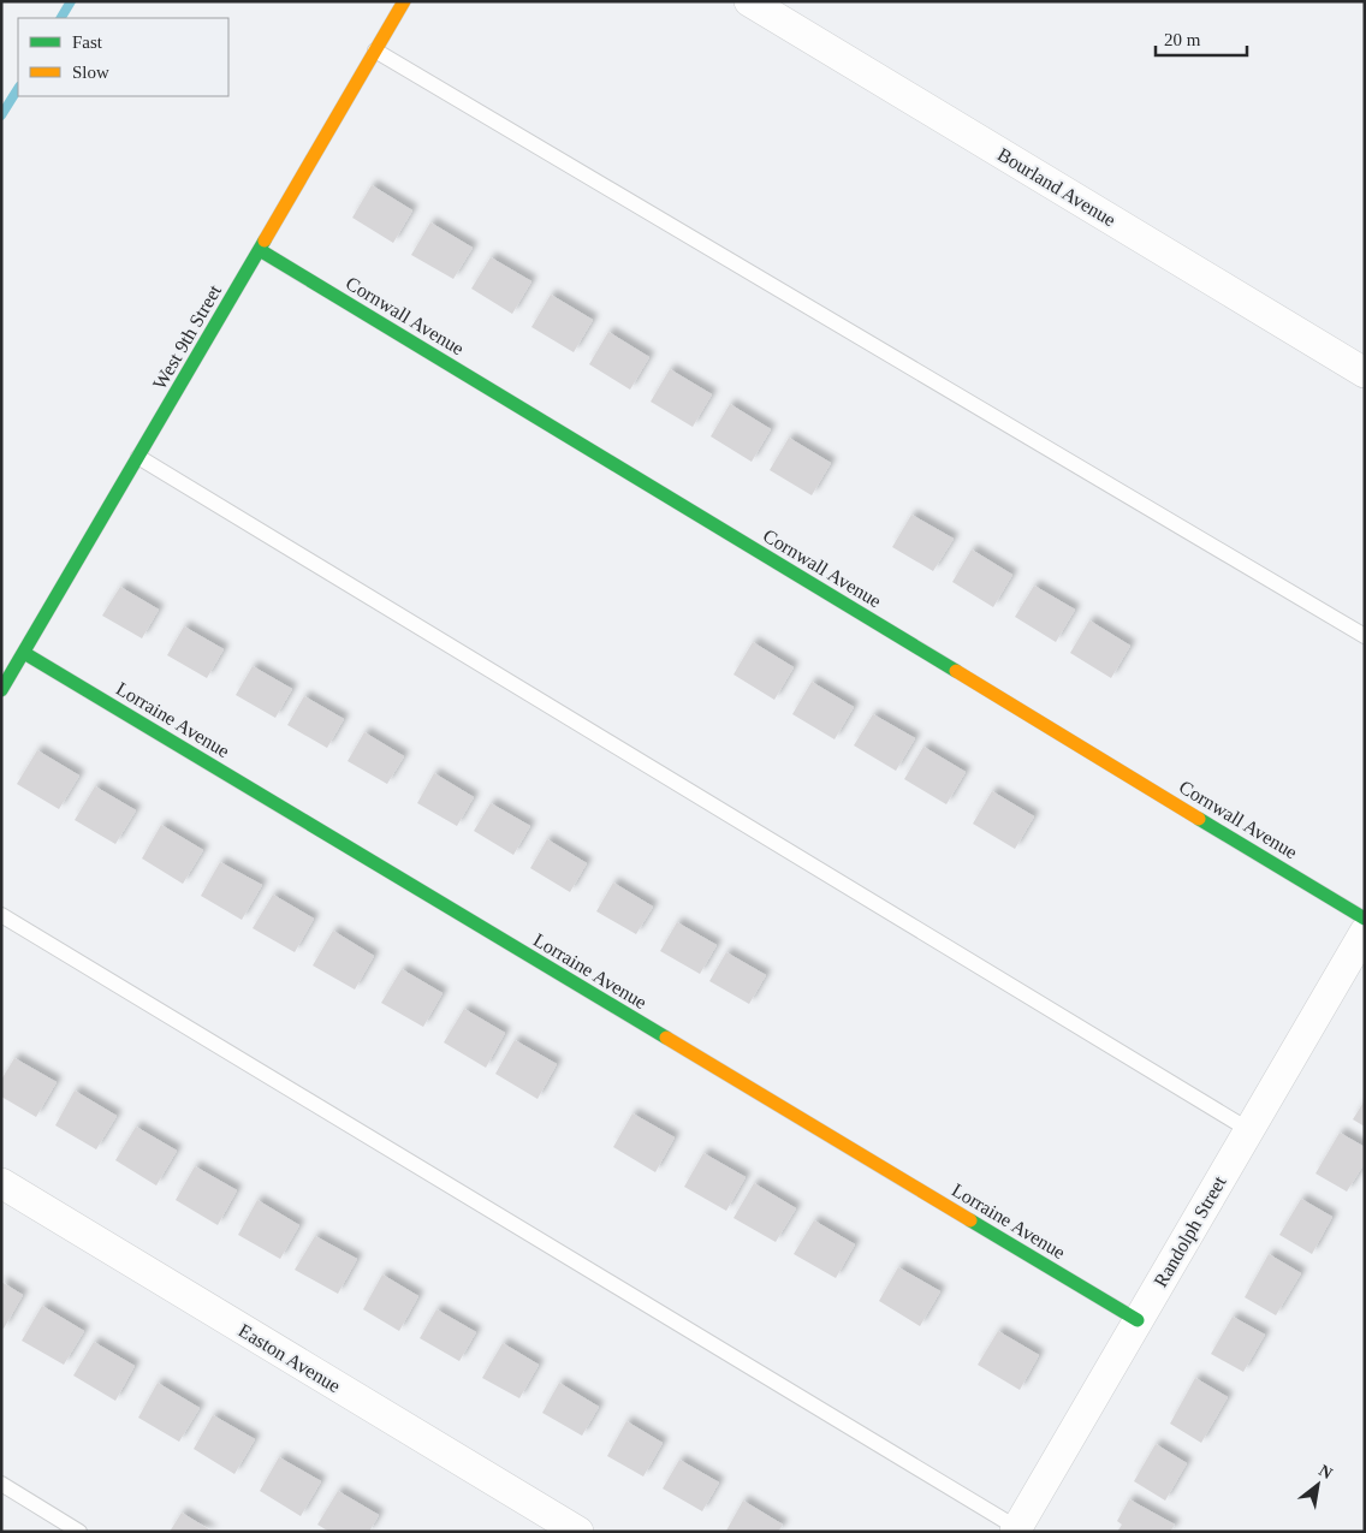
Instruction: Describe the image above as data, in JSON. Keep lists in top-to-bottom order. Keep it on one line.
{"streets":{"street":["Bourland Avenue","Cornwall Avenue","West 9th Street","Lorraine Avenue","Randolph Street","Easton Avenue"]},"crossings":[["Cornwall Avenue","West 9th Street"],["West 9th Street","Lorraine Avenue"],["Lorraine Avenue","Randolph Street"]],"legend":["Fast","Slow"],"scale_bar":"20 m","north":"top right"}
